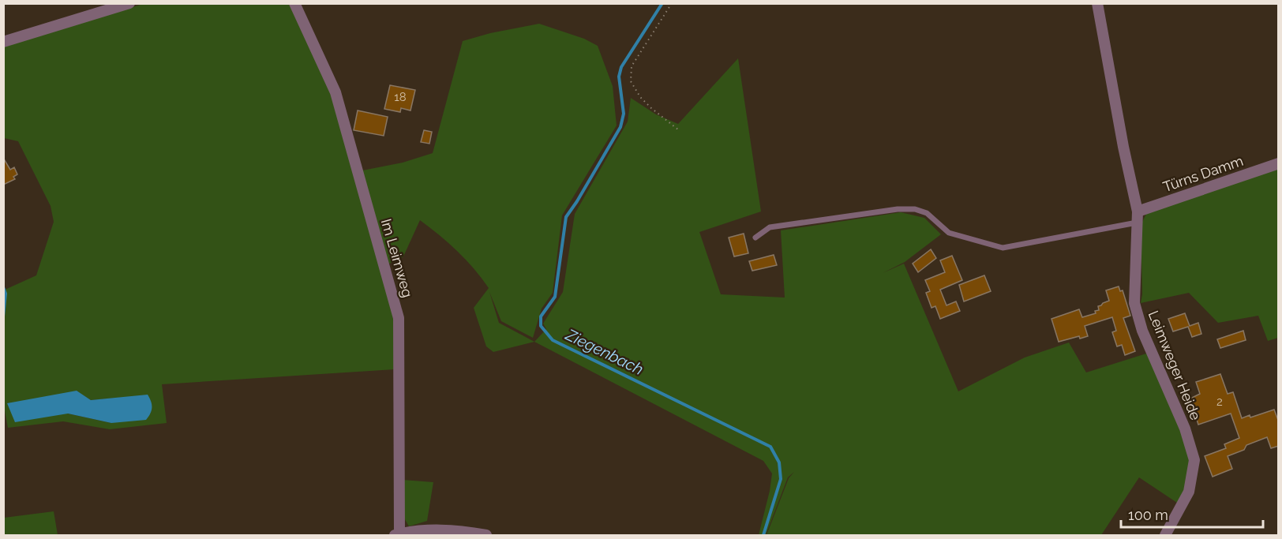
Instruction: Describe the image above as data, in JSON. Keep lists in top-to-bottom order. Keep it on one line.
{"streets":{"street":["Türns Damm","Im Leimweg","Leimweger Heide"]},"crossings":[["Türns Damm","Leimweger Heide"]],"water":["Ziegenbach"],"house_numbers":["18","2"],"scale_bar":"100 m"}
